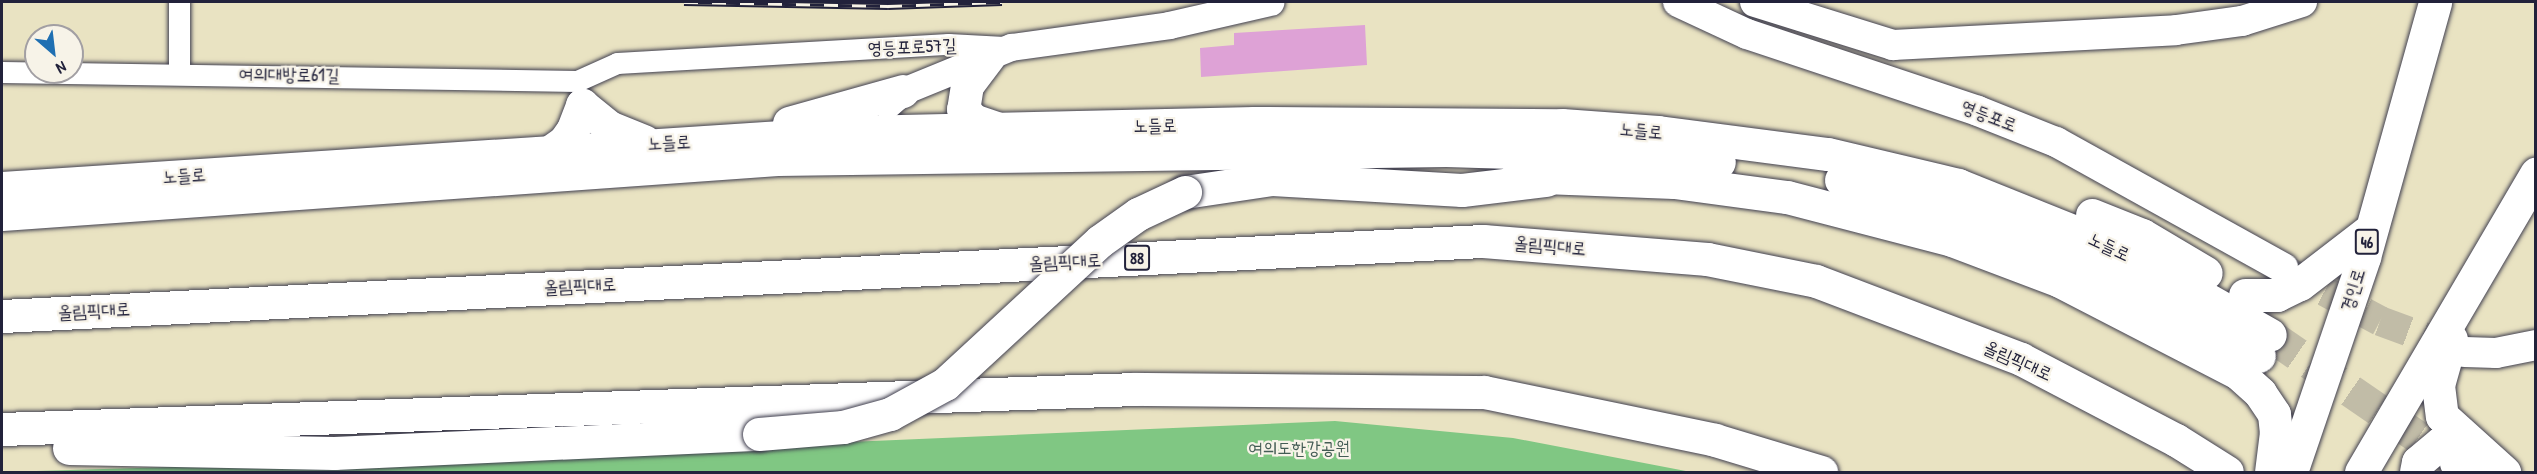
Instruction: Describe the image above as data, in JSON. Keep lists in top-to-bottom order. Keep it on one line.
{"streets":{"main road":["영등포로","노들로","46","올림픽대로","88","경인로"],"street":["영등포로57길","여의대방로61길"]},"crossings":[["영등포로57길","여의대방로61길"]],"parks":["여의도한강공원"],"north":"bottom right"}
